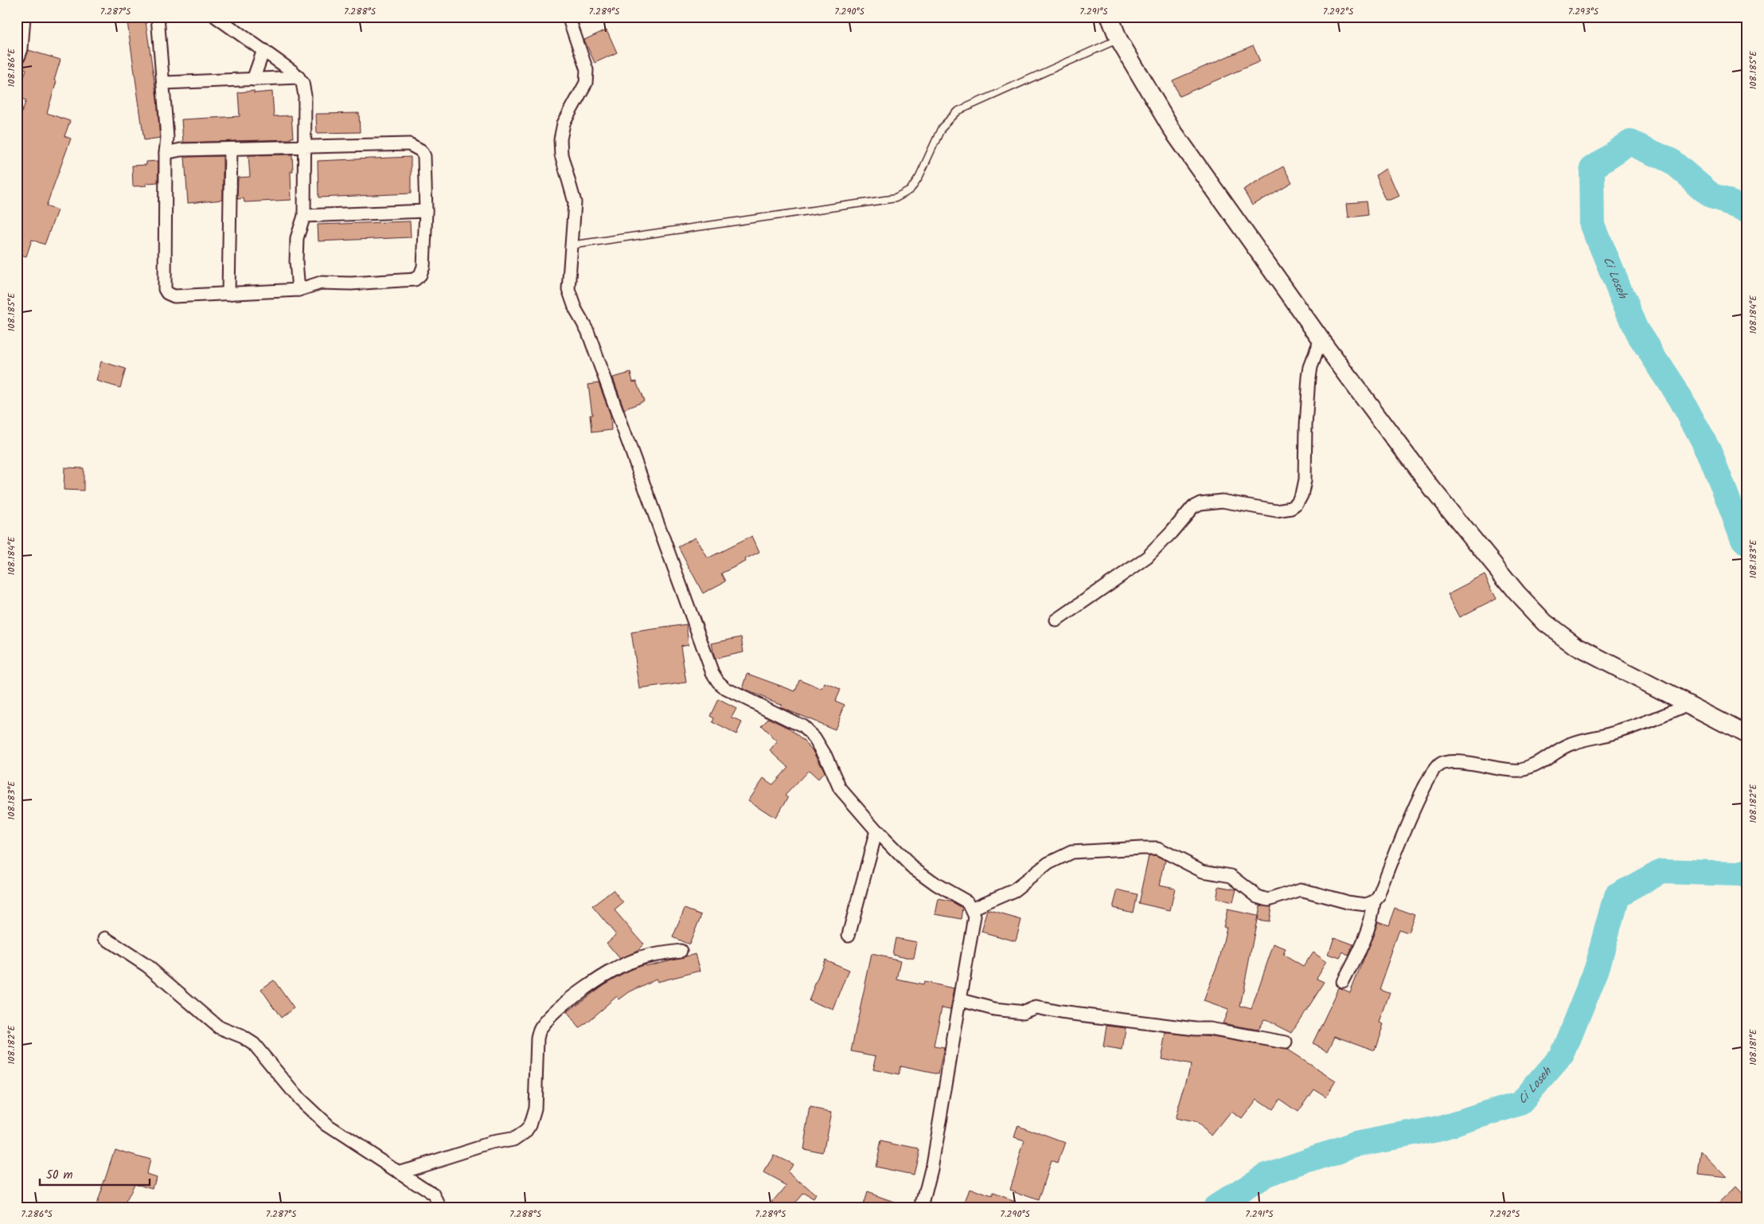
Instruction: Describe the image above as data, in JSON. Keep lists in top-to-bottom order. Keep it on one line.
{"water":["Ci Loseh"],"scale_bar":"50 m","coordinates":["7.287°S","7.288°S","7.289°S","7.290°S","7.291°S","7.292°S","7.293°S","108.186°E","108.185°E","108.184°E","108.183°E","108.182°E","108.181°E","7.286°S"]}
